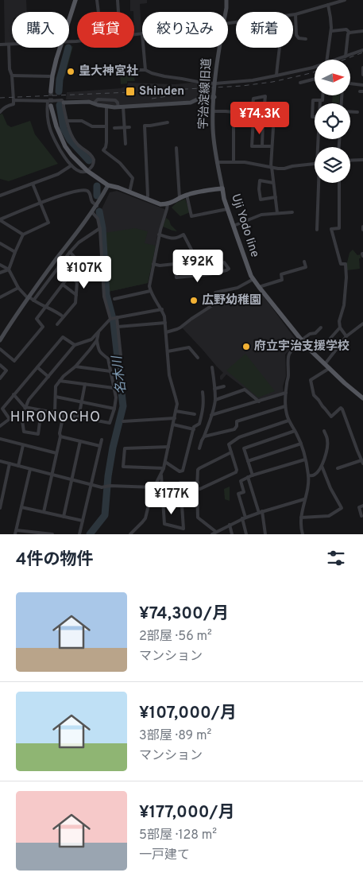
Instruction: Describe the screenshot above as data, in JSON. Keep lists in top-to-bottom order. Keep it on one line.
{"streets":{"main road":["Uji Yodo line"],"street":["宇治淀線旧道"]},"crossings":[["宇治淀線旧道","Uji Yodo line"]],"districts":["HIRONOCHO"],"water":["名木川"],"places":{"other":["皇大神宮社","広野幼稚園","府立宇治支援学校"],"transit":["Shinden"]},"north":"right","page":{"chip":["購入","賃貸","絞り込み","新着"],"price":["¥74.3K","¥92K","¥107K","¥177K"],"heading":"4件の物件","list":[{"name":"¥74,300/月","note":"2部屋 · 56 m² · マンション"},{"name":"¥107,000/月","note":"3部屋 · 89 m² · マンション"},{"name":"¥177,000/月","note":"5部屋 · 128 m² · 一戸建て"}]}}
